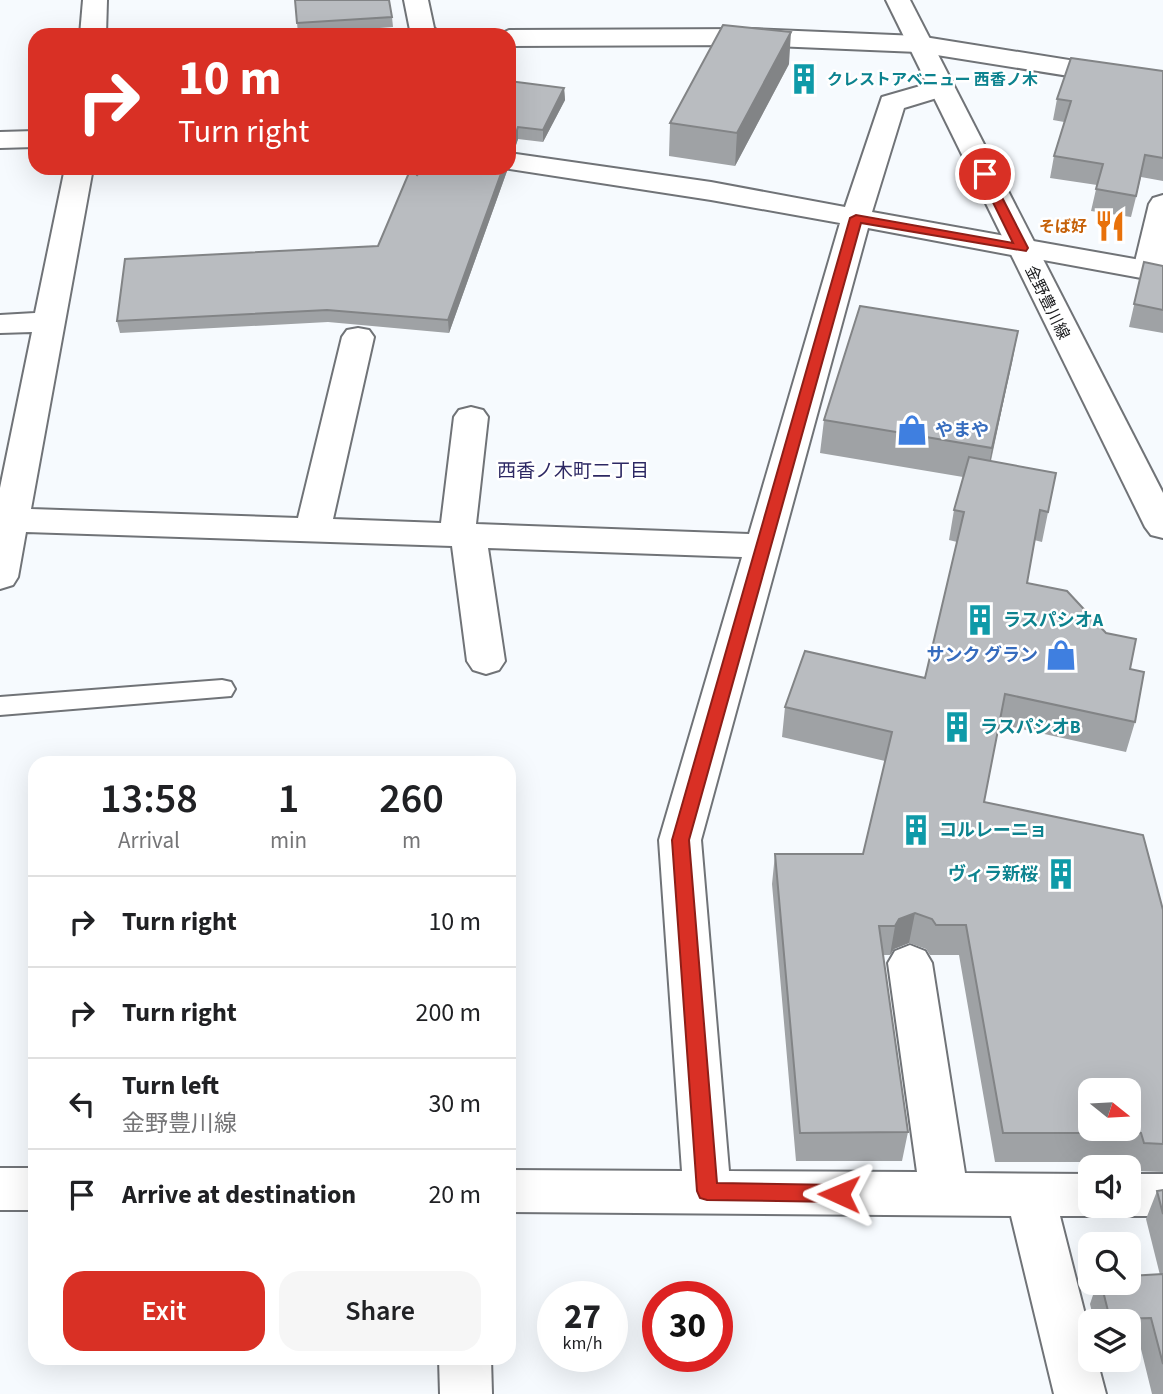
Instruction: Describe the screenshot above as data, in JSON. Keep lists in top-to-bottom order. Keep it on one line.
{"streets":{"street":["金野豊川線"]},"districts":["西香ノ木町二丁目"],"places":{"building":["クレストアベニュー 西香ノ木","ラスパシオA","ラスパシオB","コルレーニョ","ヴィラ新桜"],"restaurant":["そば好"],"shop":["やまや","サンク グラン"]},"north":"right","page":{"turn":["10 m","Turn right"],"eta":["13:58","Arrival","1","min","260","m"],"list":[{"name":"Turn right","value":"10 m"},{"name":"Turn right","value":"200 m"},{"name":"Turn left","note":"金野豊川線","value":"30 m"},{"name":"Arrive at destination","value":"20 m"}],"buttons":["Exit","Share"],"speed":"27 km/h","limit":"30"}}
